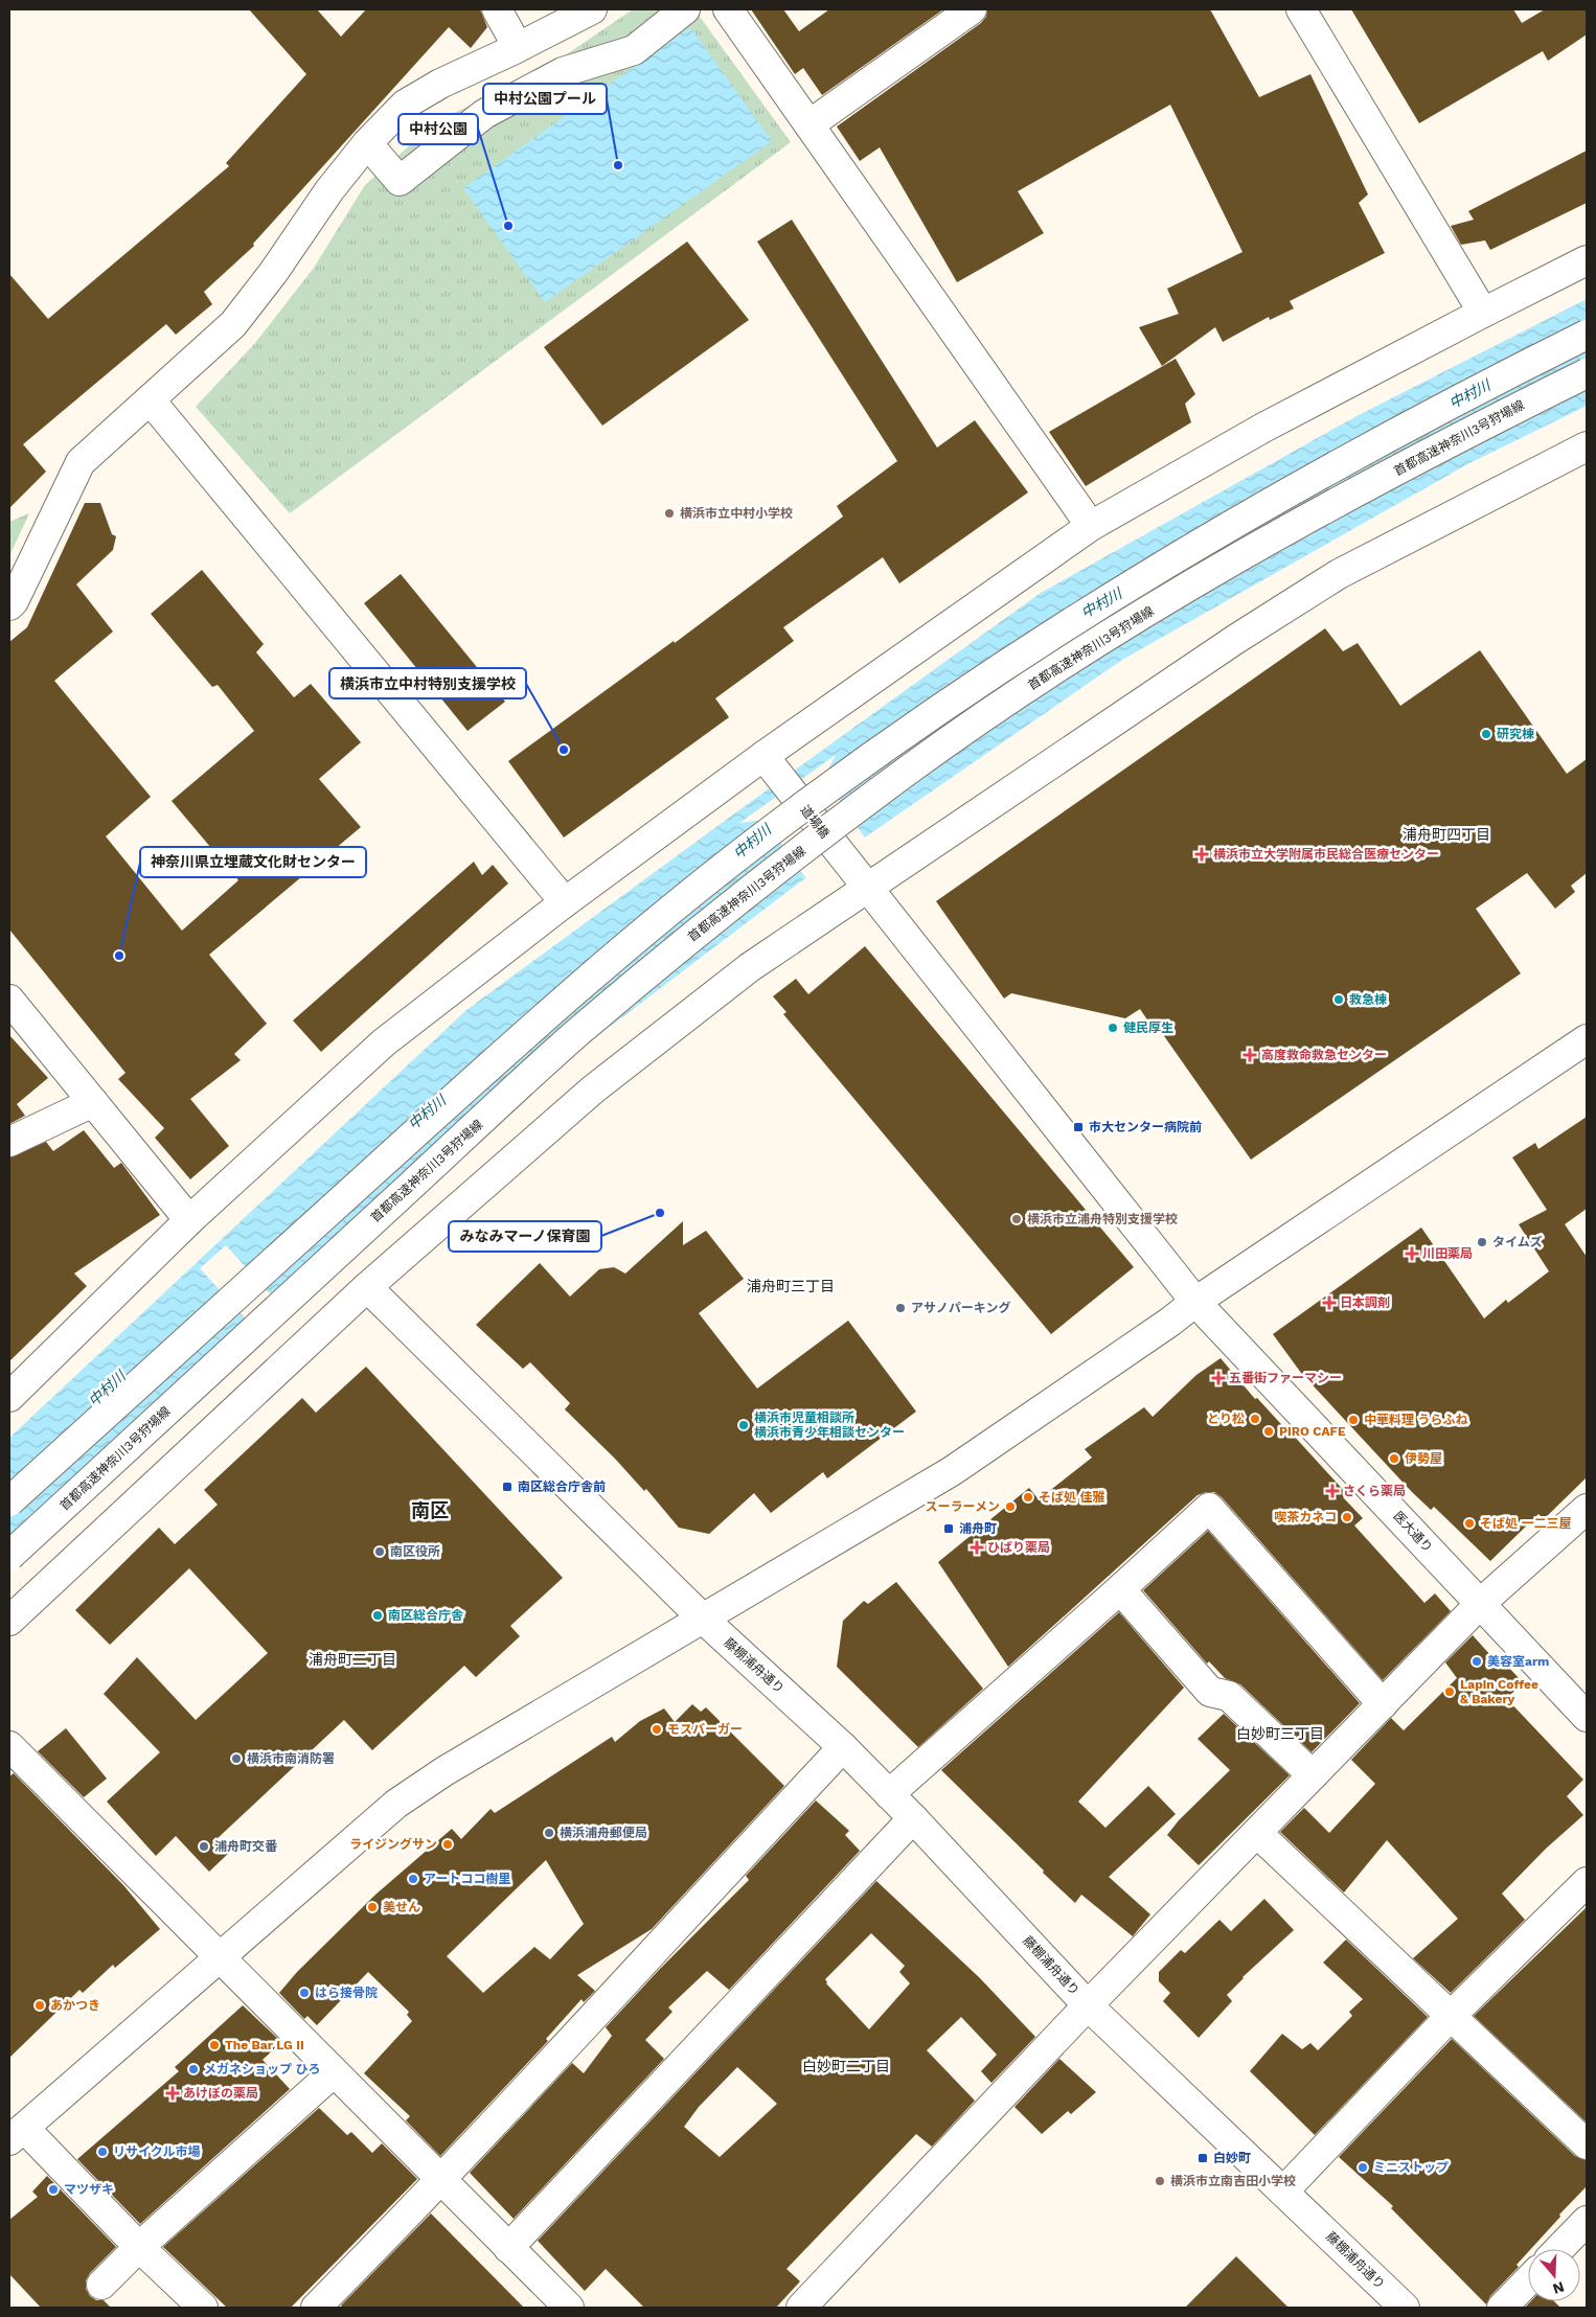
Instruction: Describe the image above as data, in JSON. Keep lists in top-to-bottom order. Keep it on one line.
{"streets":{"main road":["首都高速神奈川3号狩場線","道場橋","医大通り","藤棚浦舟通り"]},"crossings":[["道場橋","医大通り"]],"districts":["浦舟町四丁目","浦舟町三丁目","南区","浦舟町二丁目","白妙町三丁目","白妙町二丁目"],"water":["中村川"],"places":{"other":["中村公園プール","中村公園","横浜市立中村小学校","研究棟","横浜市立中村特別支援学校","神奈川県立埋蔵文化財センター","救急棟","健民厚生","みなみマーノ保育園","横浜市立浦舟特別支援学校","タイムズ","アサノパーキング","とり松","中華料理 うらふね","横浜市児童相談所 横浜市青少年相談センター","PIRO CAFE","伊勢屋","そば処 佳雅","スーラーメン","喫茶カネコ","そば処 一二三屋","南区役所","南区総合庁舎","美容室arm","Lapin Coffee & Bakery","モスバーガー","横浜市南消防署","横浜浦舟郵便局","ライジングサン","浦舟町交番","アートココ樹里","美せん","はら接骨院","あかつき","The Bar LG II","メガネショップ ひろ","リサイクル市場","ミニストップ","横浜市立南吉田小学校","マツザキ"],"health":["横浜市立大学附属市民総合医療センター","高度救命救急センター","川田薬局","日本調剤","五番街ファーマシー","さくら薬局","ひばり薬局","あけぼの薬局"],"transit":["市大センター病院前","南区総合庁舎前","浦舟町","白妙町"]},"north":"bottom"}
